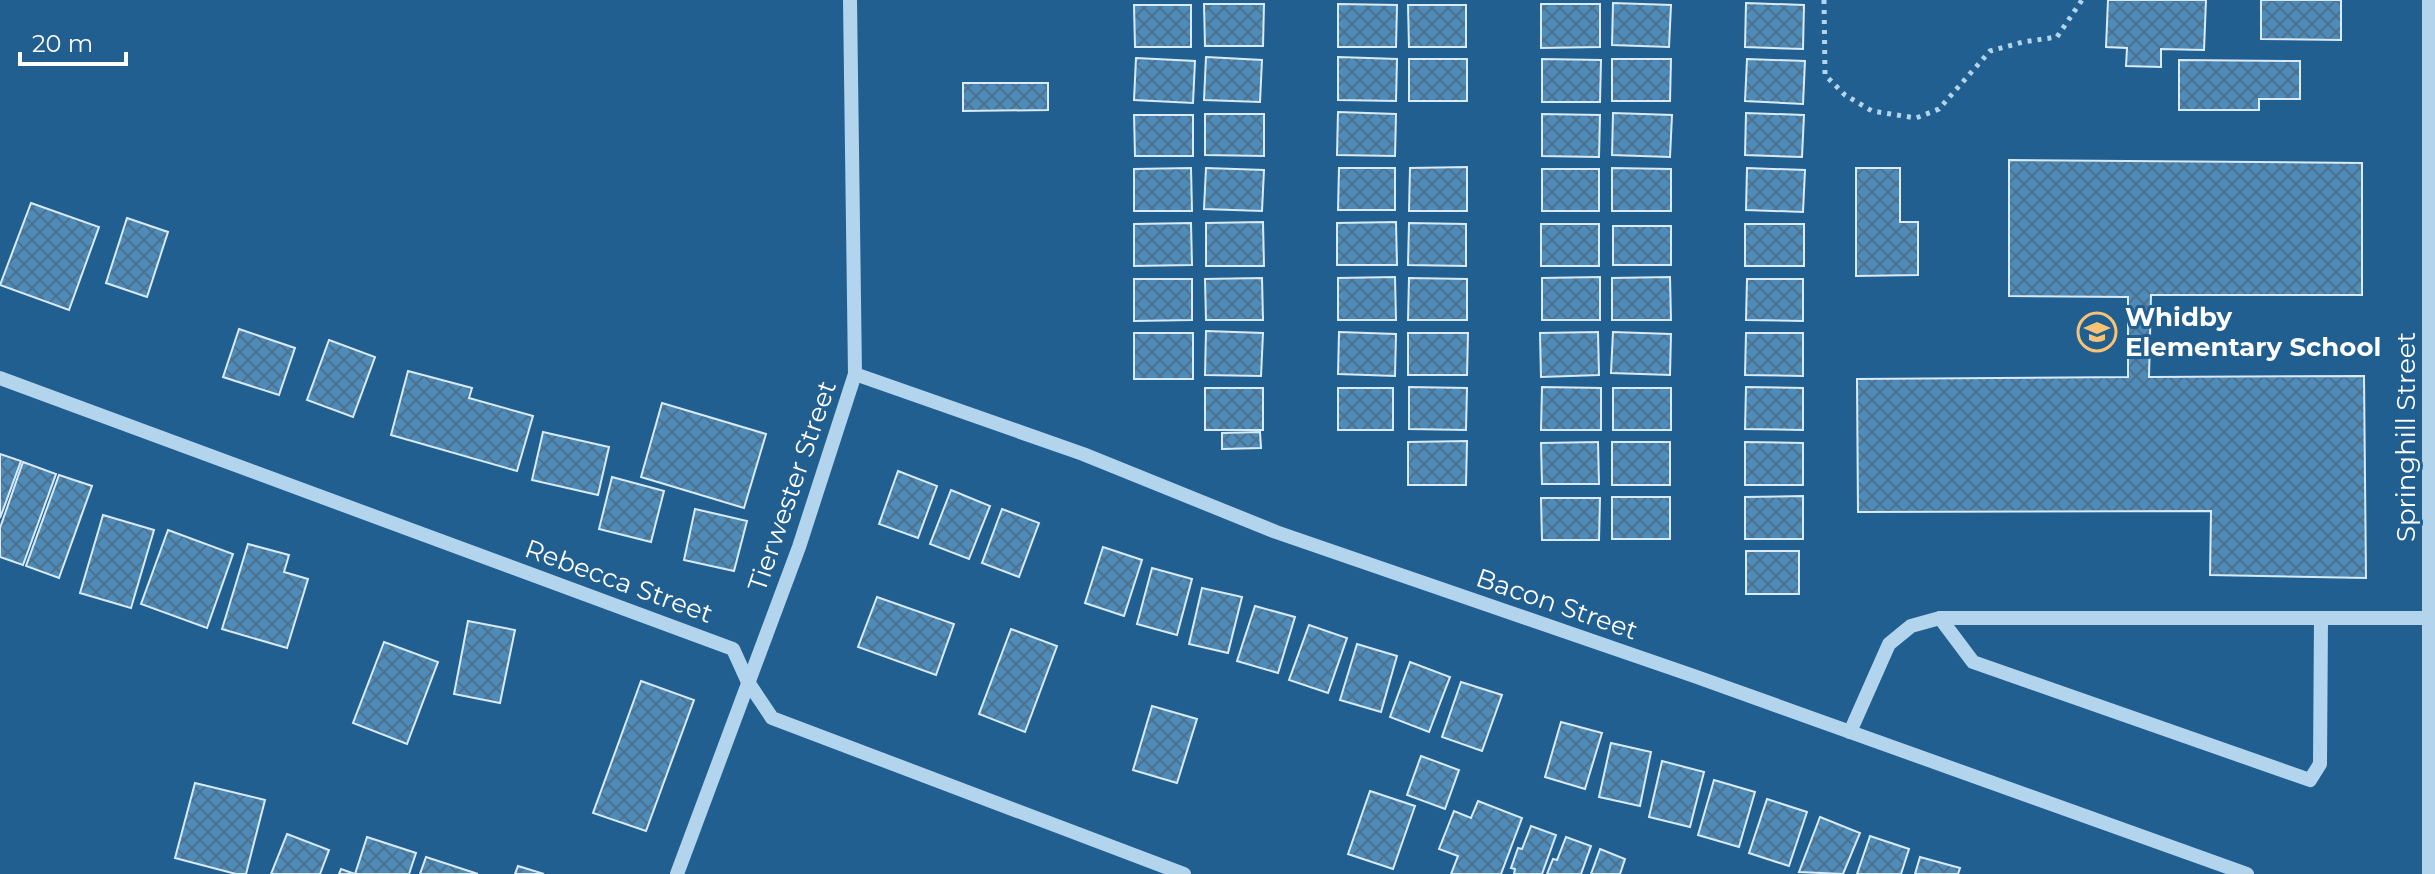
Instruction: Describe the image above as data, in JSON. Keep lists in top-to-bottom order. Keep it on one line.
{"streets":{"street":["Springhill Street","Tierwester Street","Rebecca Street","Bacon Street"]},"crossings":[["Tierwester Street","Rebecca Street"],["Tierwester Street","Bacon Street"]],"places":{"school or university":["Whidby Elementary School"]},"scale_bar":"20 m"}
